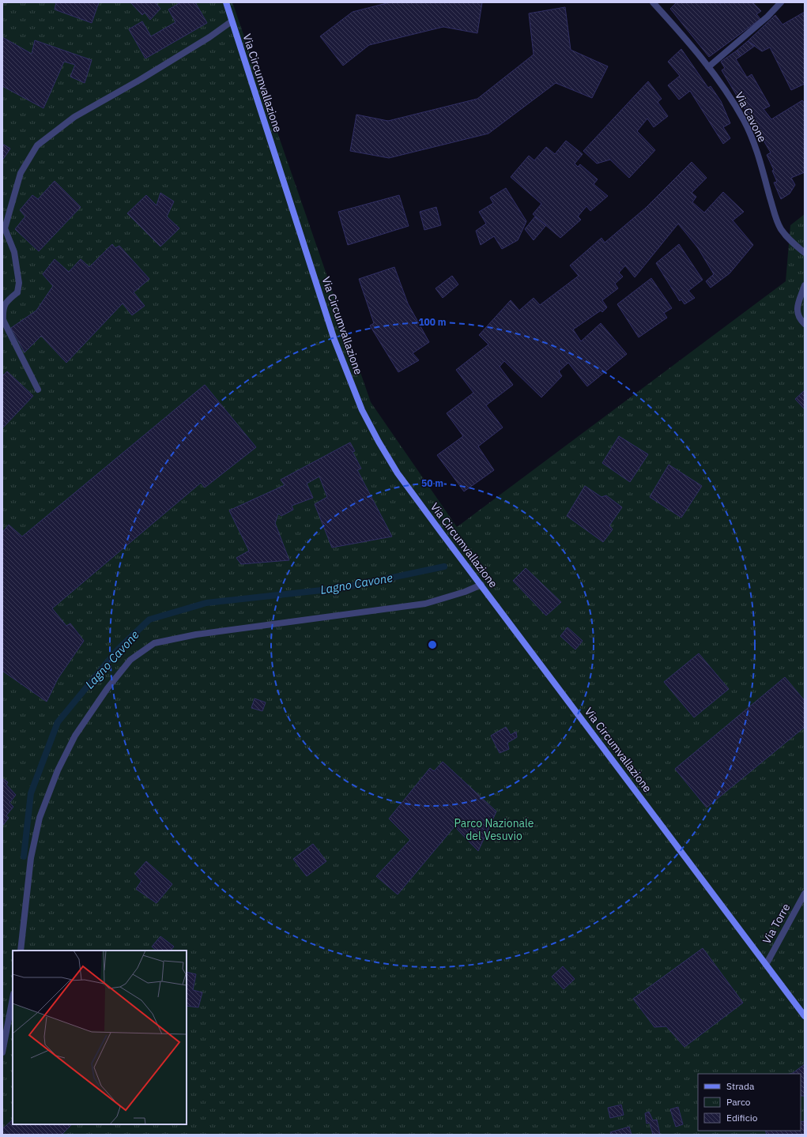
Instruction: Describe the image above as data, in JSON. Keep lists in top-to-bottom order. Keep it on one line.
{"streets":{"main road":["Via Circumvallazione"],"street":["Via Cavone","Via Torre"]},"crossings":[["Via Circumvallazione","Via Torre"]],"water":["Lagno Cavone"],"parks":["Parco Nazionale del Vesuvio"],"legend":["Strada","Parco","Edificio"],"rings":["100 m","50 m"]}
